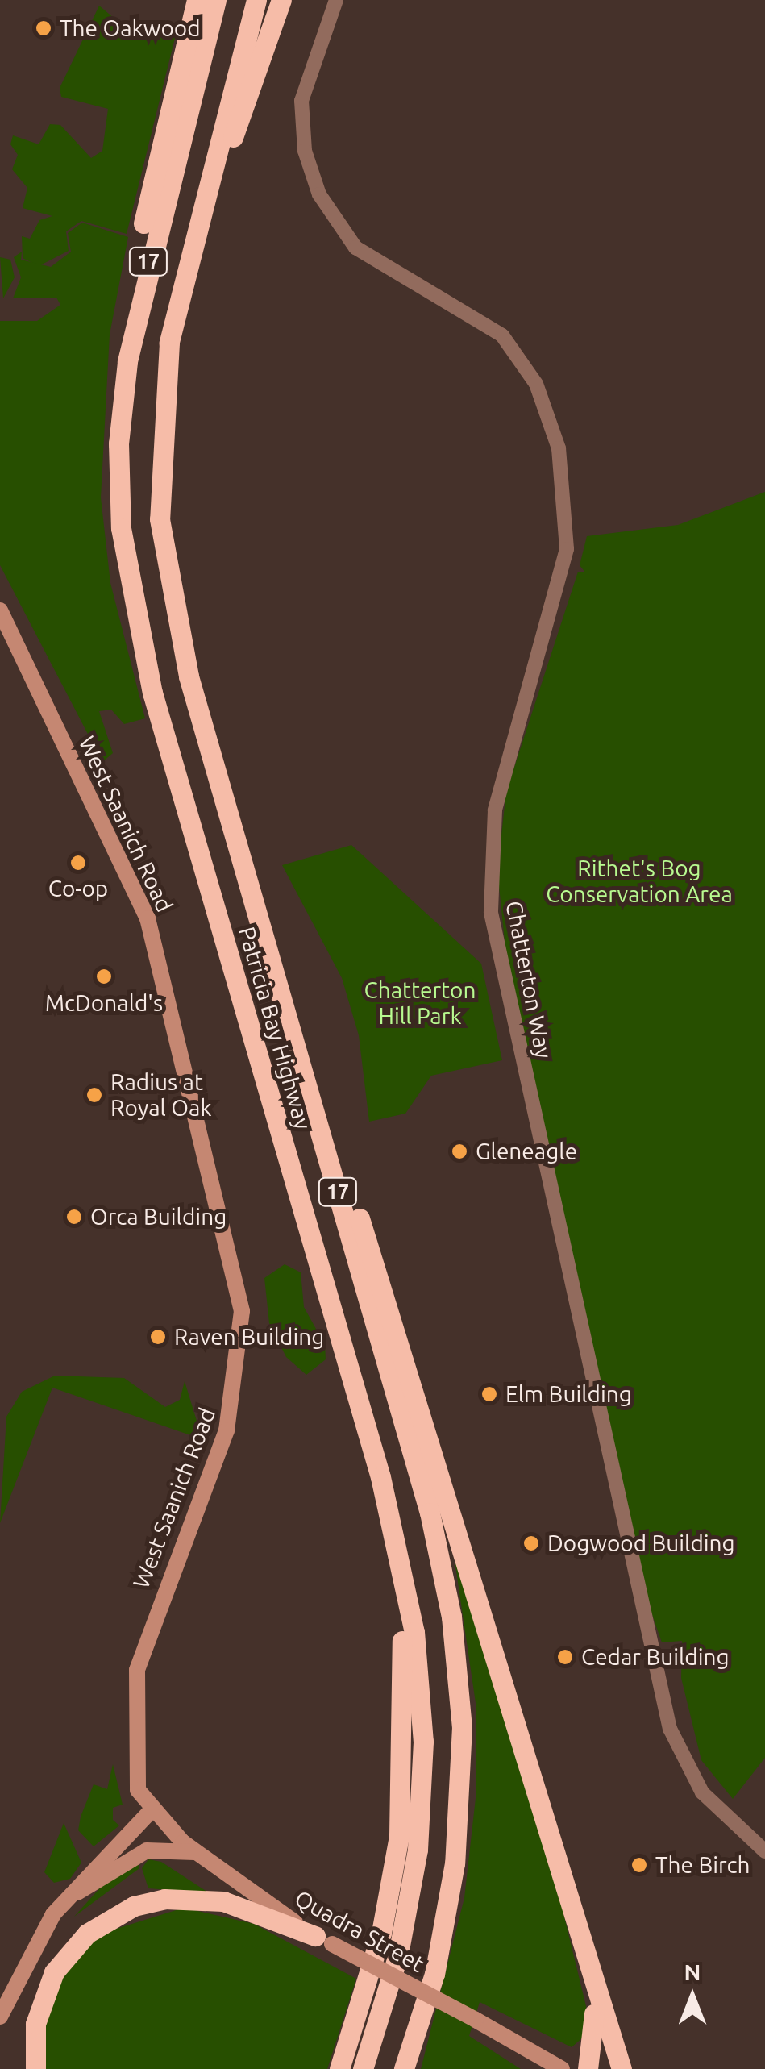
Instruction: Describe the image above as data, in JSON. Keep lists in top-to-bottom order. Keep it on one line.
{"streets":{"highway":["17","Patricia Bay Highway"],"main road":["West Saanich Road","Quadra Street"],"street":["Chatterton Way"]},"crossings":[["West Saanich Road","Quadra Street"]],"parks":["Rithet's Bog Conservation Area","Chatterton Hill Park"],"places":["The Oakwood","Co-op","McDonald's","Radius at Royal Oak","Gleneagle","Orca Building","Raven Building","Elm Building","Dogwood Building","Cedar Building","The Birch"],"north":"top"}
